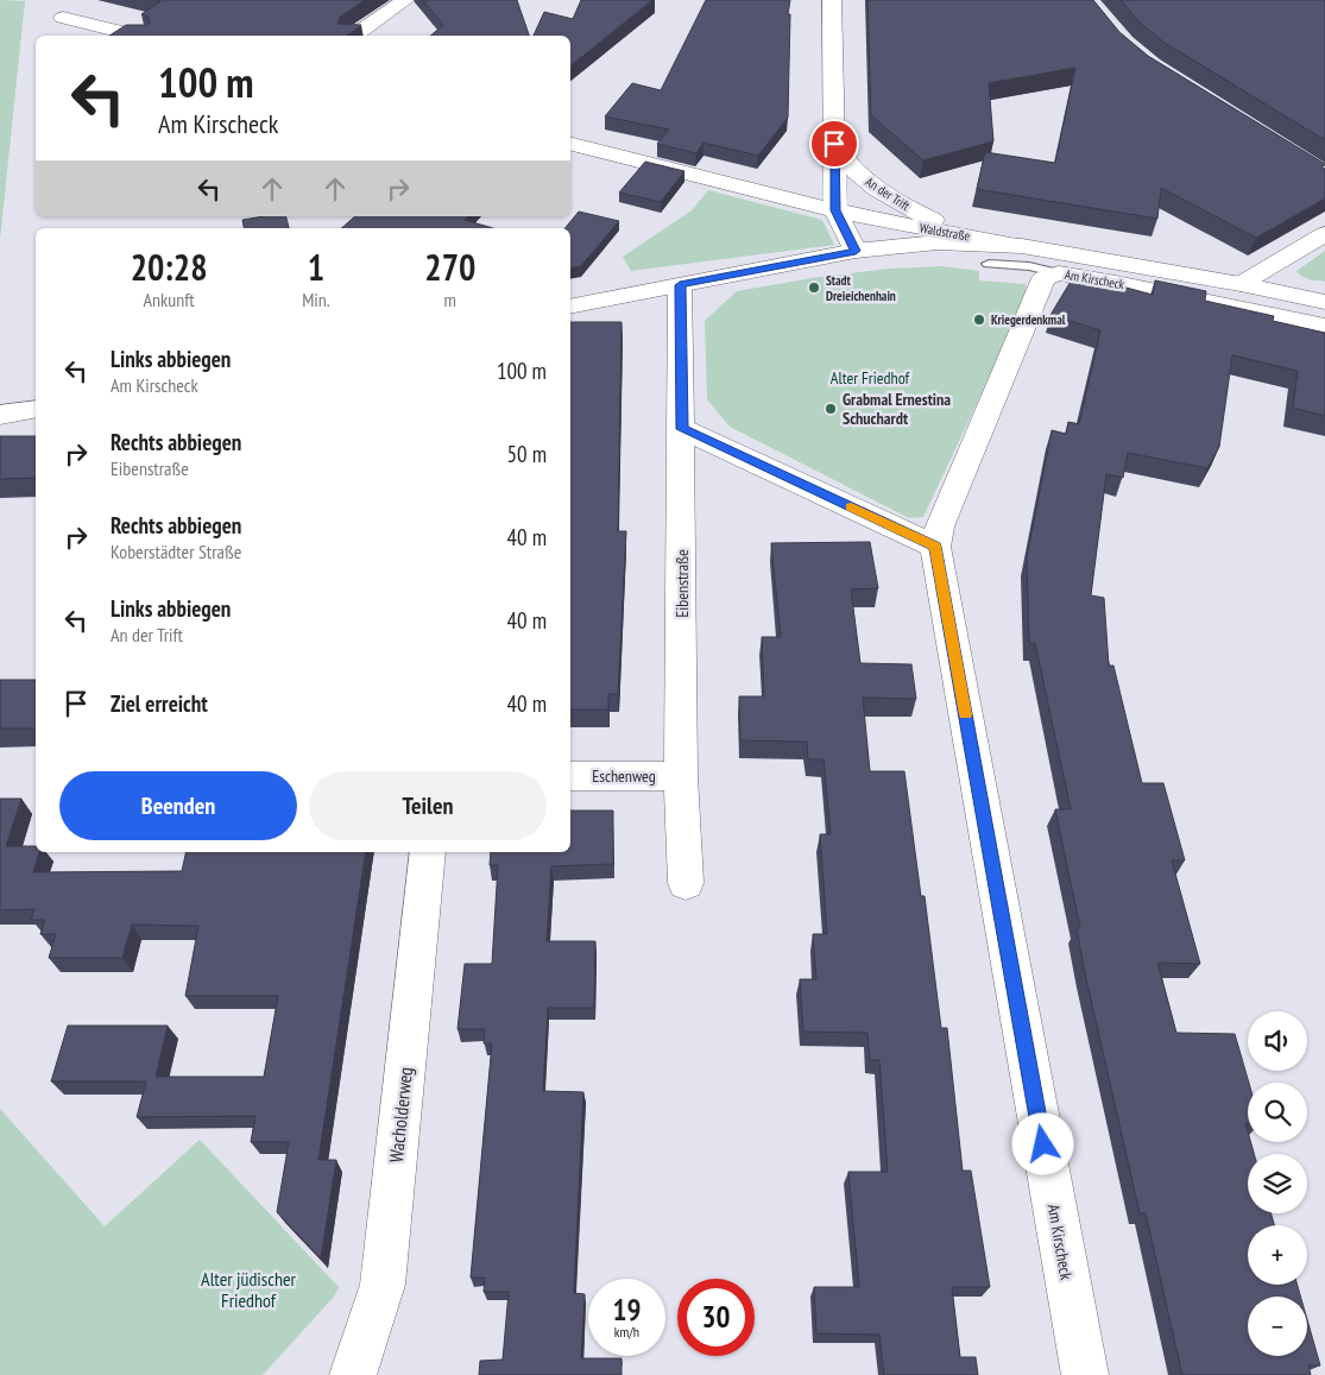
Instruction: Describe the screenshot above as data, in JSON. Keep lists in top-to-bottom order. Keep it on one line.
{"streets":{"street":["An der Trift","Waldstraße","Am Kirscheck","Eibenstraße","Eschenweg","Wacholderweg"]},"crossings":[["An der Trift","Waldstraße"],["Eibenstraße","Eschenweg"]],"parks":["Alter Friedhof","Alter jüdischer Friedhof"],"places":["Stadt Dreieichenhain","Kriegerdenkmal","Grabmal Ernestina Schuchardt"],"page":{"turn":["100 m","Am Kirscheck"],"eta":["20:28","Ankunft","1","Min.","270","m"],"list":[{"name":"Links abbiegen","note":"Am Kirscheck","value":"100 m"},{"name":"Rechts abbiegen","note":"Eibenstraße","value":"50 m"},{"name":"Rechts abbiegen","note":"Koberstädter Straße","value":"40 m"},{"name":"Links abbiegen","note":"An der Trift","value":"40 m"},{"name":"Ziel erreicht","value":"40 m"}],"buttons":["Beenden","Teilen"],"map_buttons":["+","−"],"speed":"19 km/h","limit":"30"}}
